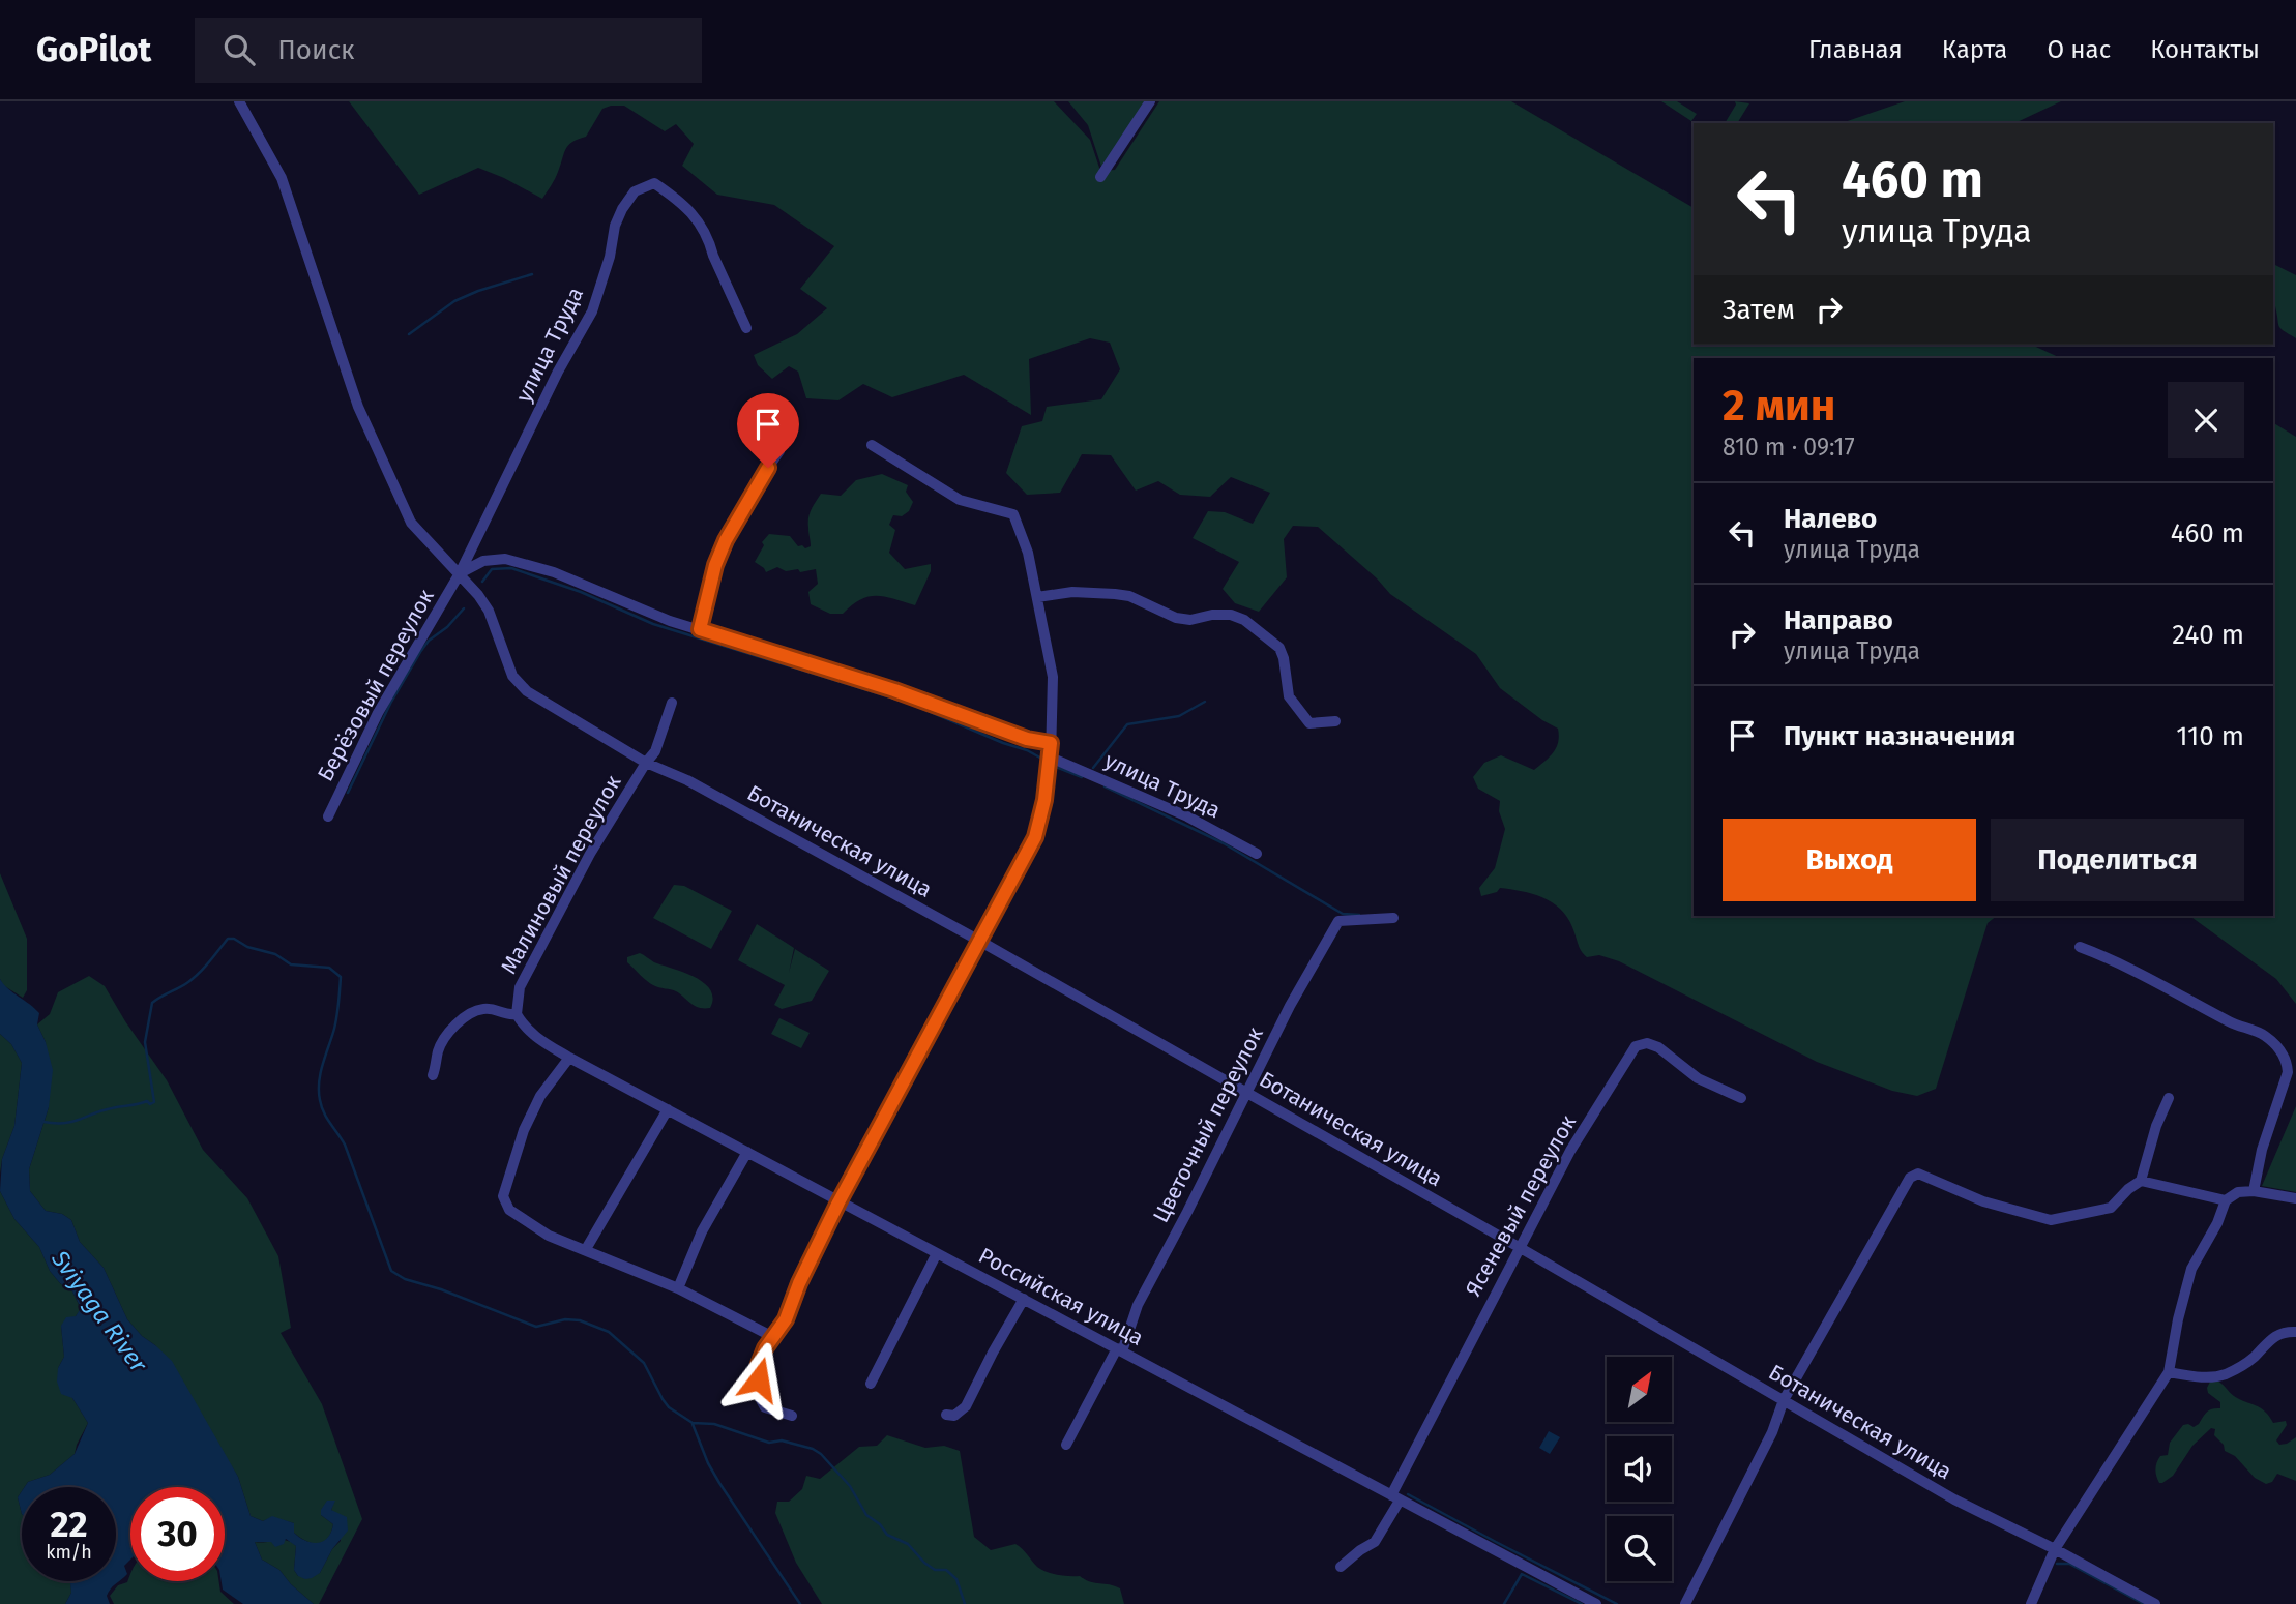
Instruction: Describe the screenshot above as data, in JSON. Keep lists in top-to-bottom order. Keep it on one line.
{"streets":{"street":["улица Труда","Берёзовый переулок","Ботаническая улица","Малиновый переулок","Цветочный переулок","Ясеневый переулок","Российская улица"]},"crossings":[["улица Труда","Берёзовый переулок"],["улица Труда","Ботаническая улица"],["Берёзовый переулок","Ботаническая улица"],["Ботаническая улица","Малиновый переулок"],["Ботаническая улица","Цветочный переулок"],["Ботаническая улица","Ясеневый переулок"],["Малиновый переулок","Российская улица"],["Цветочный переулок","Российская улица"],["Ясеневый переулок","Российская улица"]],"water":["Sviyaga River"],"north":"top right","page":{"header":"GoPilot","search":"Поиск","nav":["Главная","Карта","О нас","Контакты"],"turn":["460 m","улица Труда"],"then":"Затем","heading":["2 мин","810 m · 09:17"],"list":[{"name":"Налево","note":"улица Труда","value":"460 m"},{"name":"Направо","note":"улица Труда","value":"240 m"},{"name":"Пункт назначения","value":"110 m"}],"buttons":["Выход","Поделиться"],"speed":"22 km/h","limit":"30"}}
